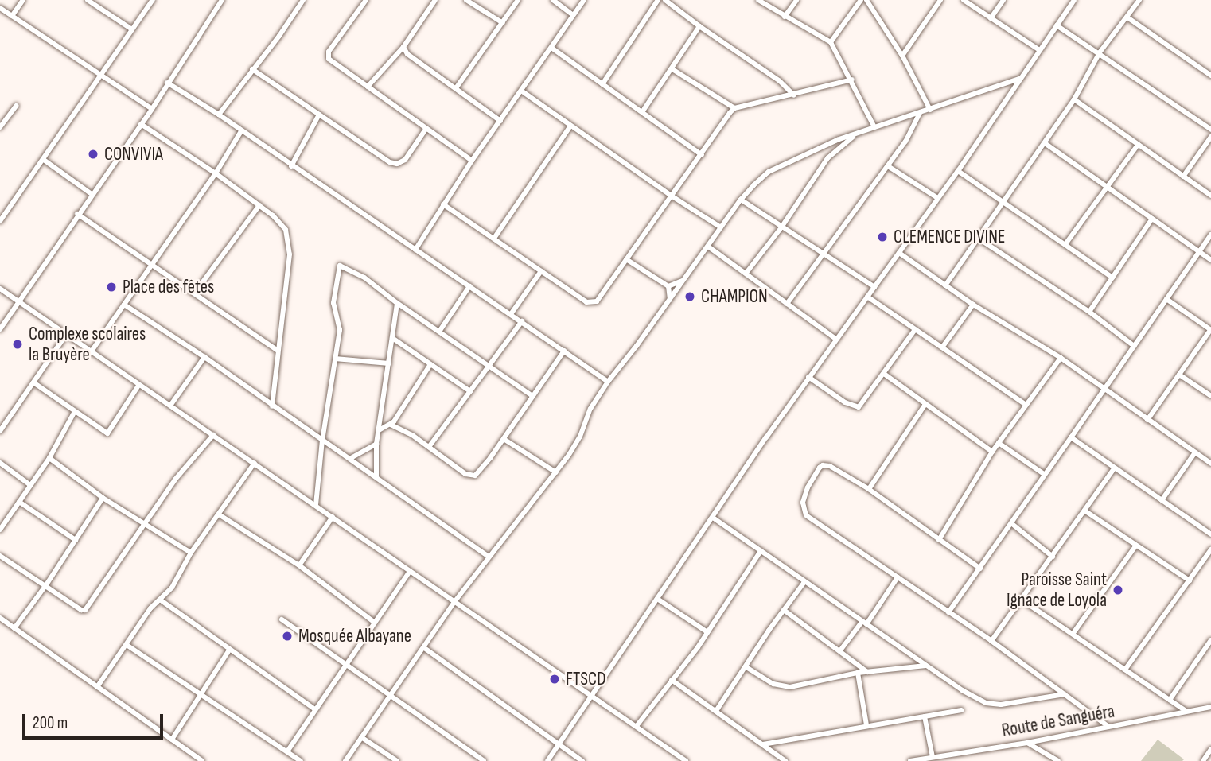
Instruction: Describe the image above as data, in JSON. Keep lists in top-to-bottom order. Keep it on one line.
{"streets":{"street":["Route de Sanguéra"]},"places":["CONVIVIA","CLEMENCE DIVINE","Place des fêtes","CHAMPION","Complexe scolaires la Bruyère","Paroisse Saint Ignace de Loyola","Mosquée Albayane","FTSCD"],"scale_bar":"200 m"}
